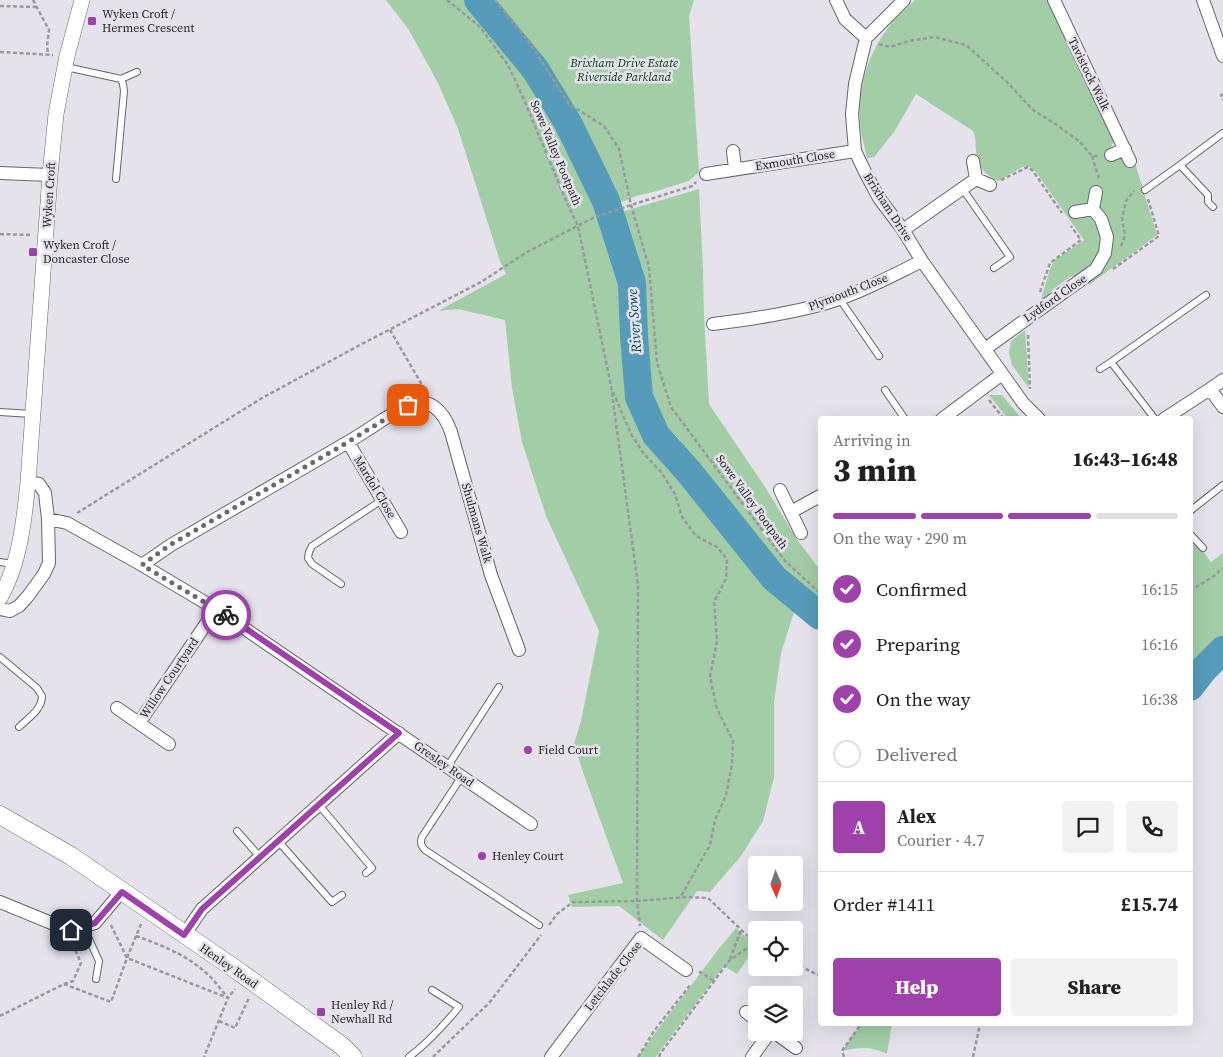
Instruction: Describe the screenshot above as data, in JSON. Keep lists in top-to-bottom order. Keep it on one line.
{"streets":{"main road":["Henley Road"],"street":["Tavistock Walk","Exmouth Close","Wyken Croft","Brixham Drive","Plymouth Close","Lydford Close","Mardol Close","Shulmans Walk","Willow Courtyard","Gresley Road","Letchlade Close"],"path":["Sowe Valley Footpath"]},"crossings":[["Exmouth Close","Brixham Drive"],["Brixham Drive","Plymouth Close"],["Brixham Drive","Lydford Close"],["Mardol Close","Shulmans Walk"],["Mardol Close","Gresley Road"],["Willow Courtyard","Gresley Road"]],"water":["River Sowe"],"parks":["Brixham Drive Estate Riverside Parkland"],"places":{"transit":["Wyken Croft / Hermes Crescent","Wyken Croft / Doncaster Close","Henley Rd / Newhall Rd"],"other":["Field Court","Henley Court"]},"north":"bottom","page":{"heading":["3 min","Arriving in","16:43–16:48"],"panel":["Alex","Courier · 4.7","Order #1411","£15.74"],"bar":"On the way · 290 m","list":[["Confirmed","16:15"],["Preparing","16:16"],["On the way","16:38"],"Delivered"],"round":"A","buttons":["Help","Share"]}}
